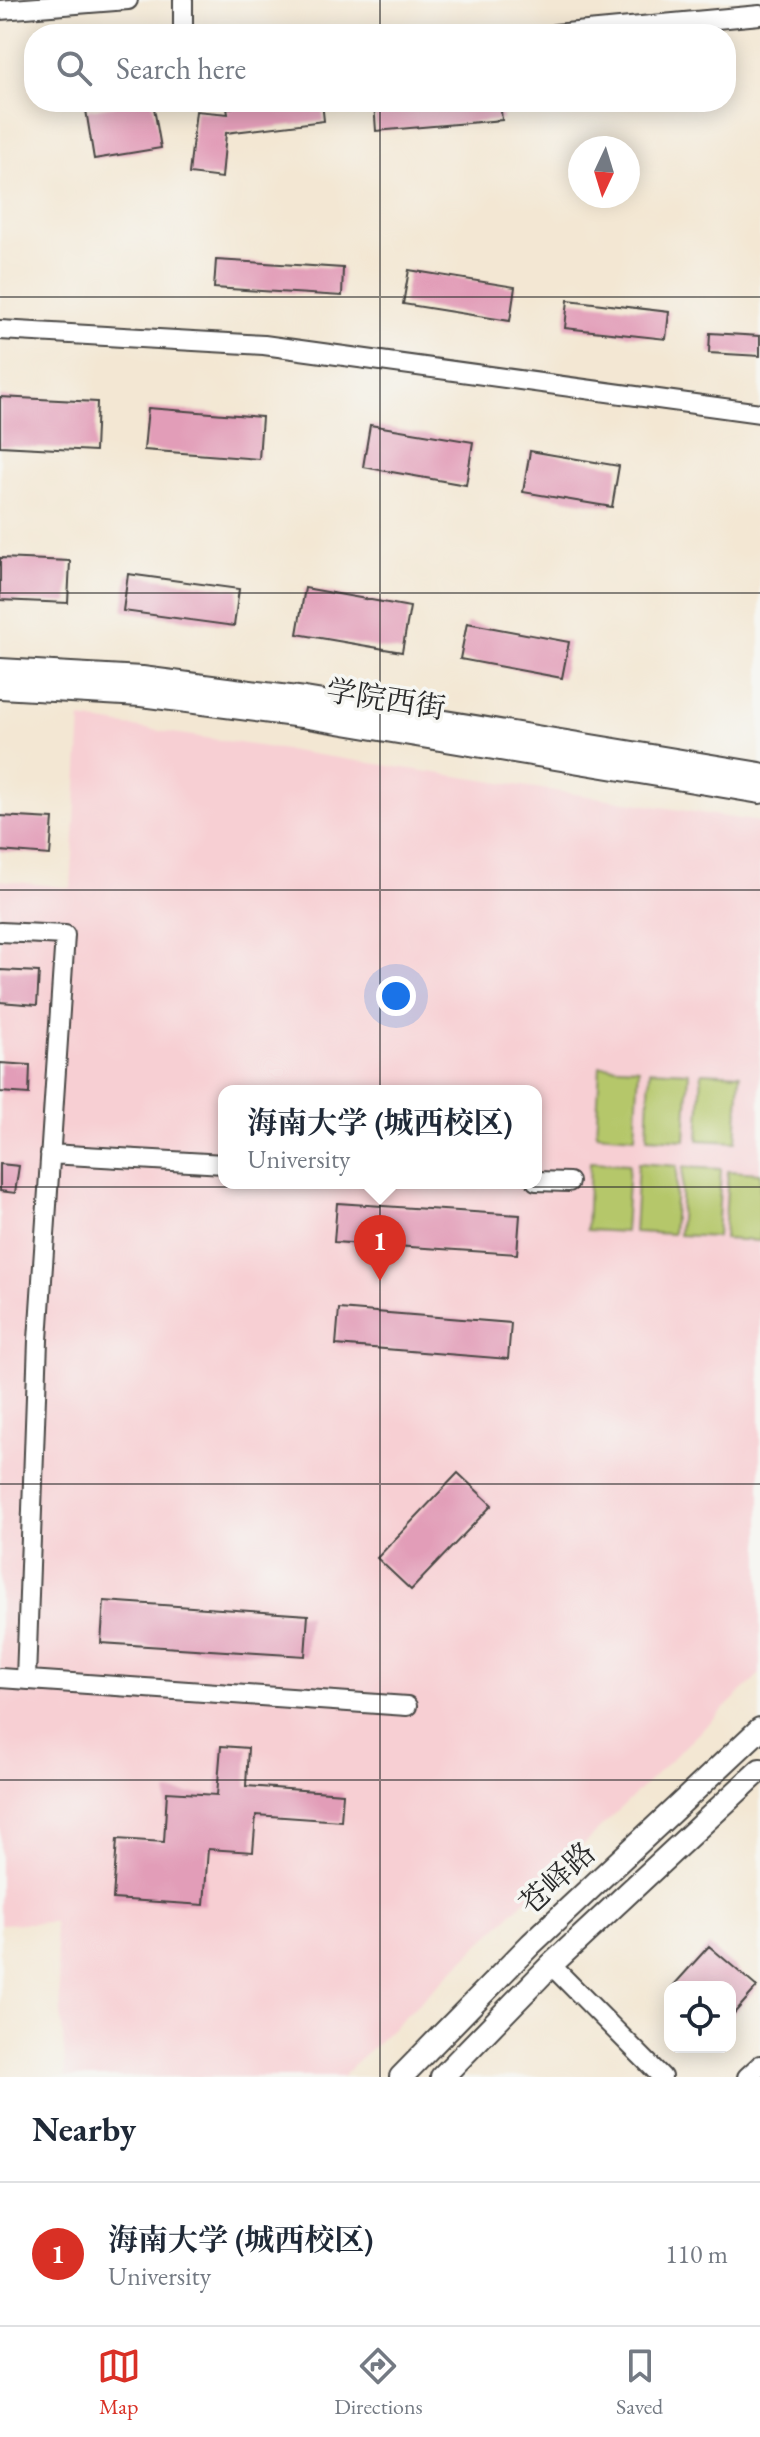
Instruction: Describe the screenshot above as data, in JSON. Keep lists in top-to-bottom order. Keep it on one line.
{"streets":{"main road":["学院西街","苍峄路"]},"north":"bottom","page":{"search":"Search here","popup":["海南大学 (城西校区)","University"],"pins":"1","heading":"Nearby","list":[{"mark":"1","name":"海南大学 (城西校区)","note":"University","value":"110 m"}],"nav":["Map","Directions","Saved"]}}
